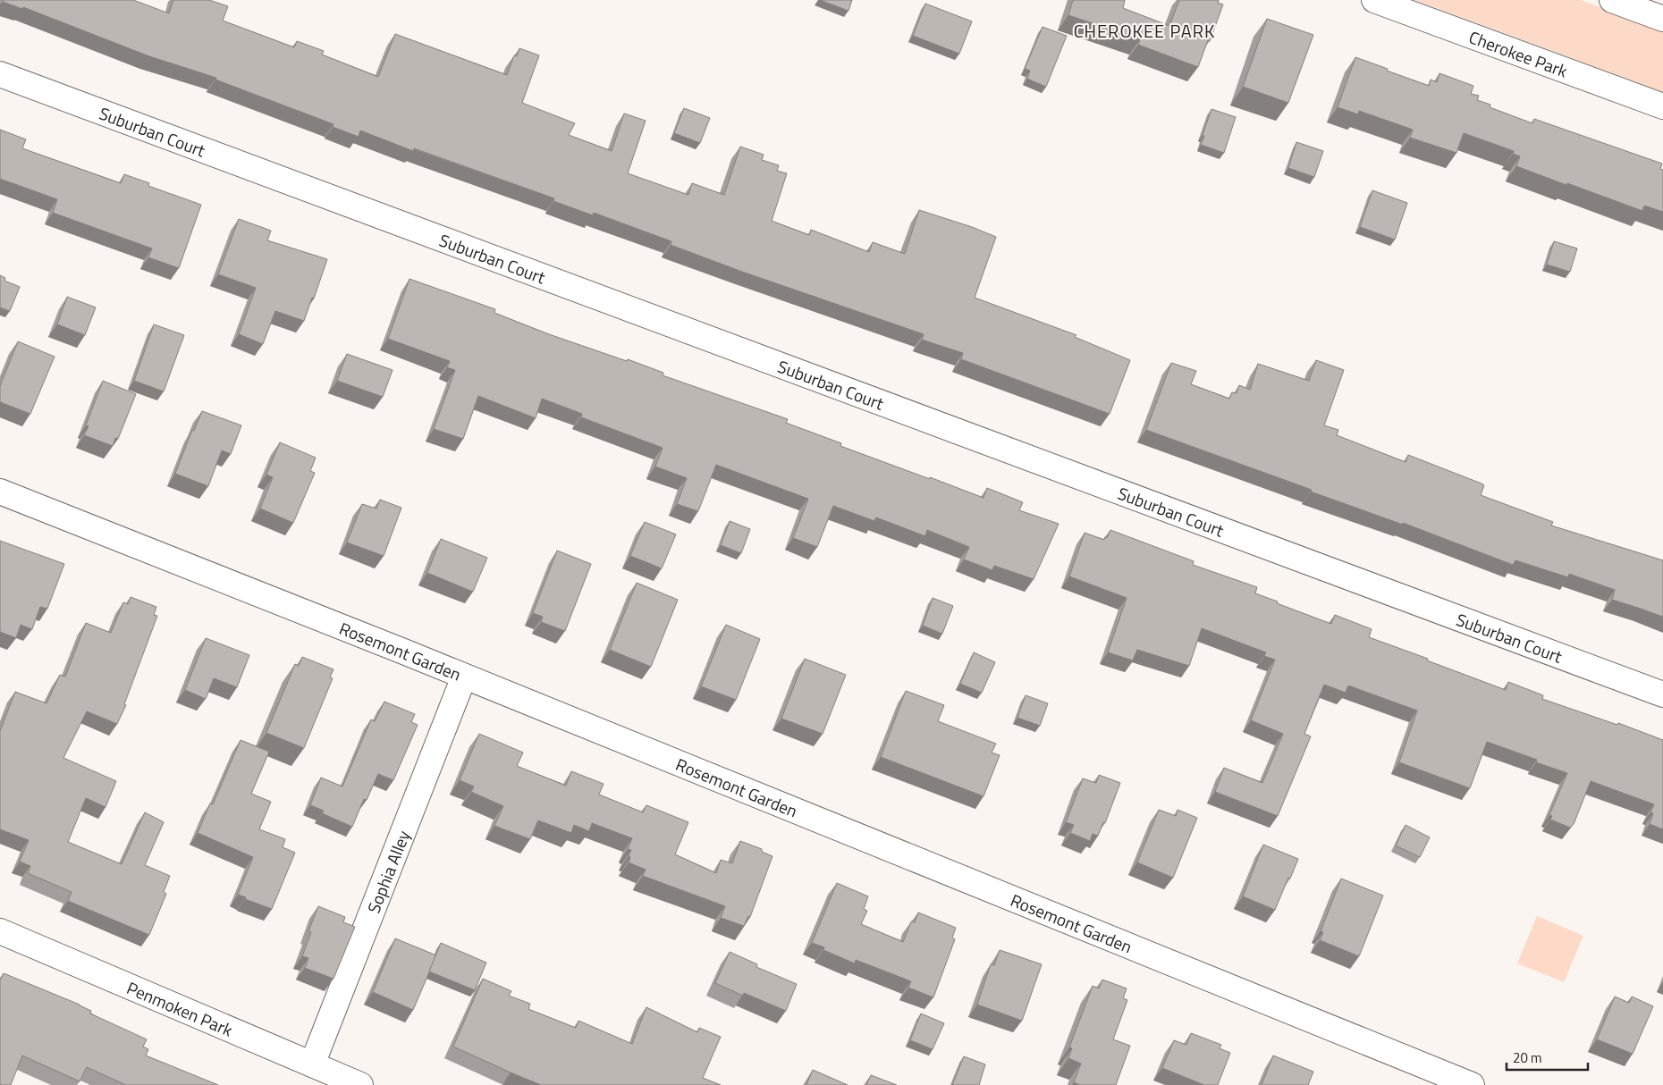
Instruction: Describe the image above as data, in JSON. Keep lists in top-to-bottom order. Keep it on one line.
{"streets":{"street":["Cherokee Park","Suburban Court","Rosemont Garden","Sophia Alley","Penmoken Park"]},"crossings":[["Rosemont Garden","Sophia Alley"],["Sophia Alley","Penmoken Park"]],"districts":["CHEROKEE PARK"],"scale_bar":"20 m"}
